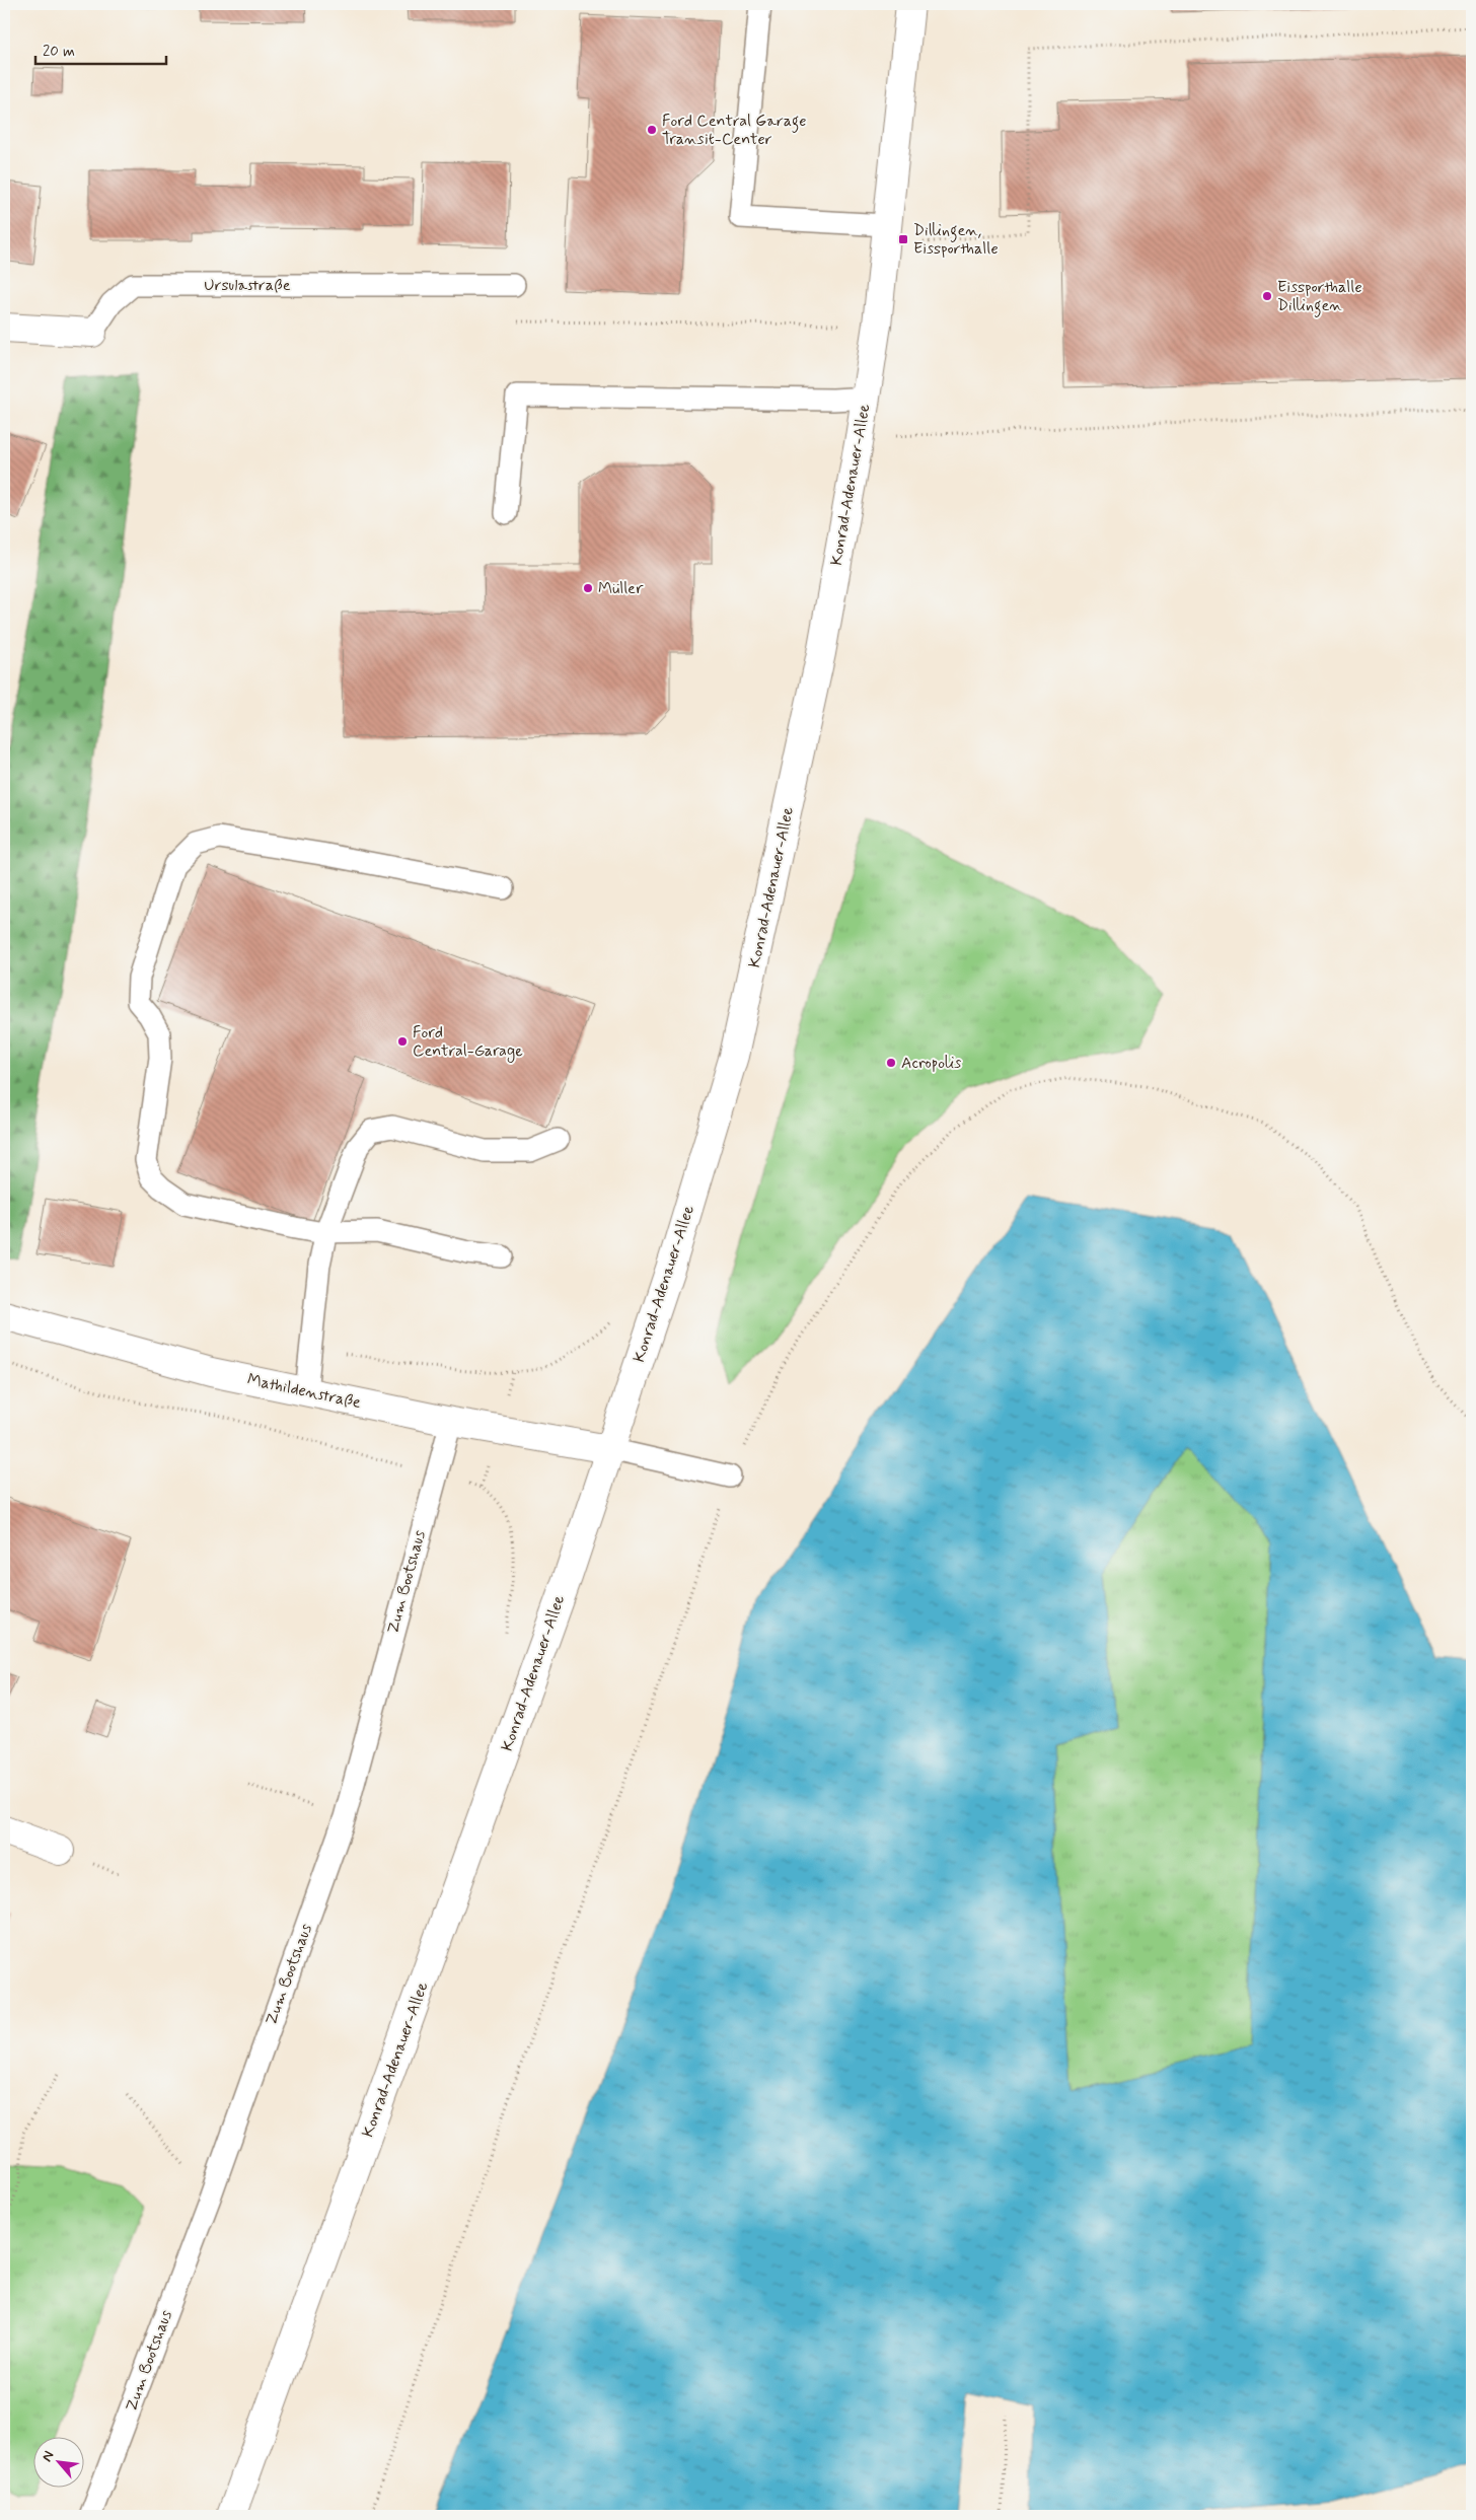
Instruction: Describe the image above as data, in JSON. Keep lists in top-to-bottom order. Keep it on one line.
{"streets":{"street":["Ursulastraße","Konrad-Adenauer-Allee","Mathildenstraße"],"lane":["Zum Bootshaus"]},"crossings":[["Konrad-Adenauer-Allee","Mathildenstraße"],["Mathildenstraße","Zum Bootshaus"]],"places":{"other":["Ford Central Garage Transit-Center","Eissporthalle Dillingen","Müller","Ford Central-Garage","Acropolis"],"transit":["Dillingen, Eissporthalle"]},"scale_bar":"20 m","north":"top left"}
